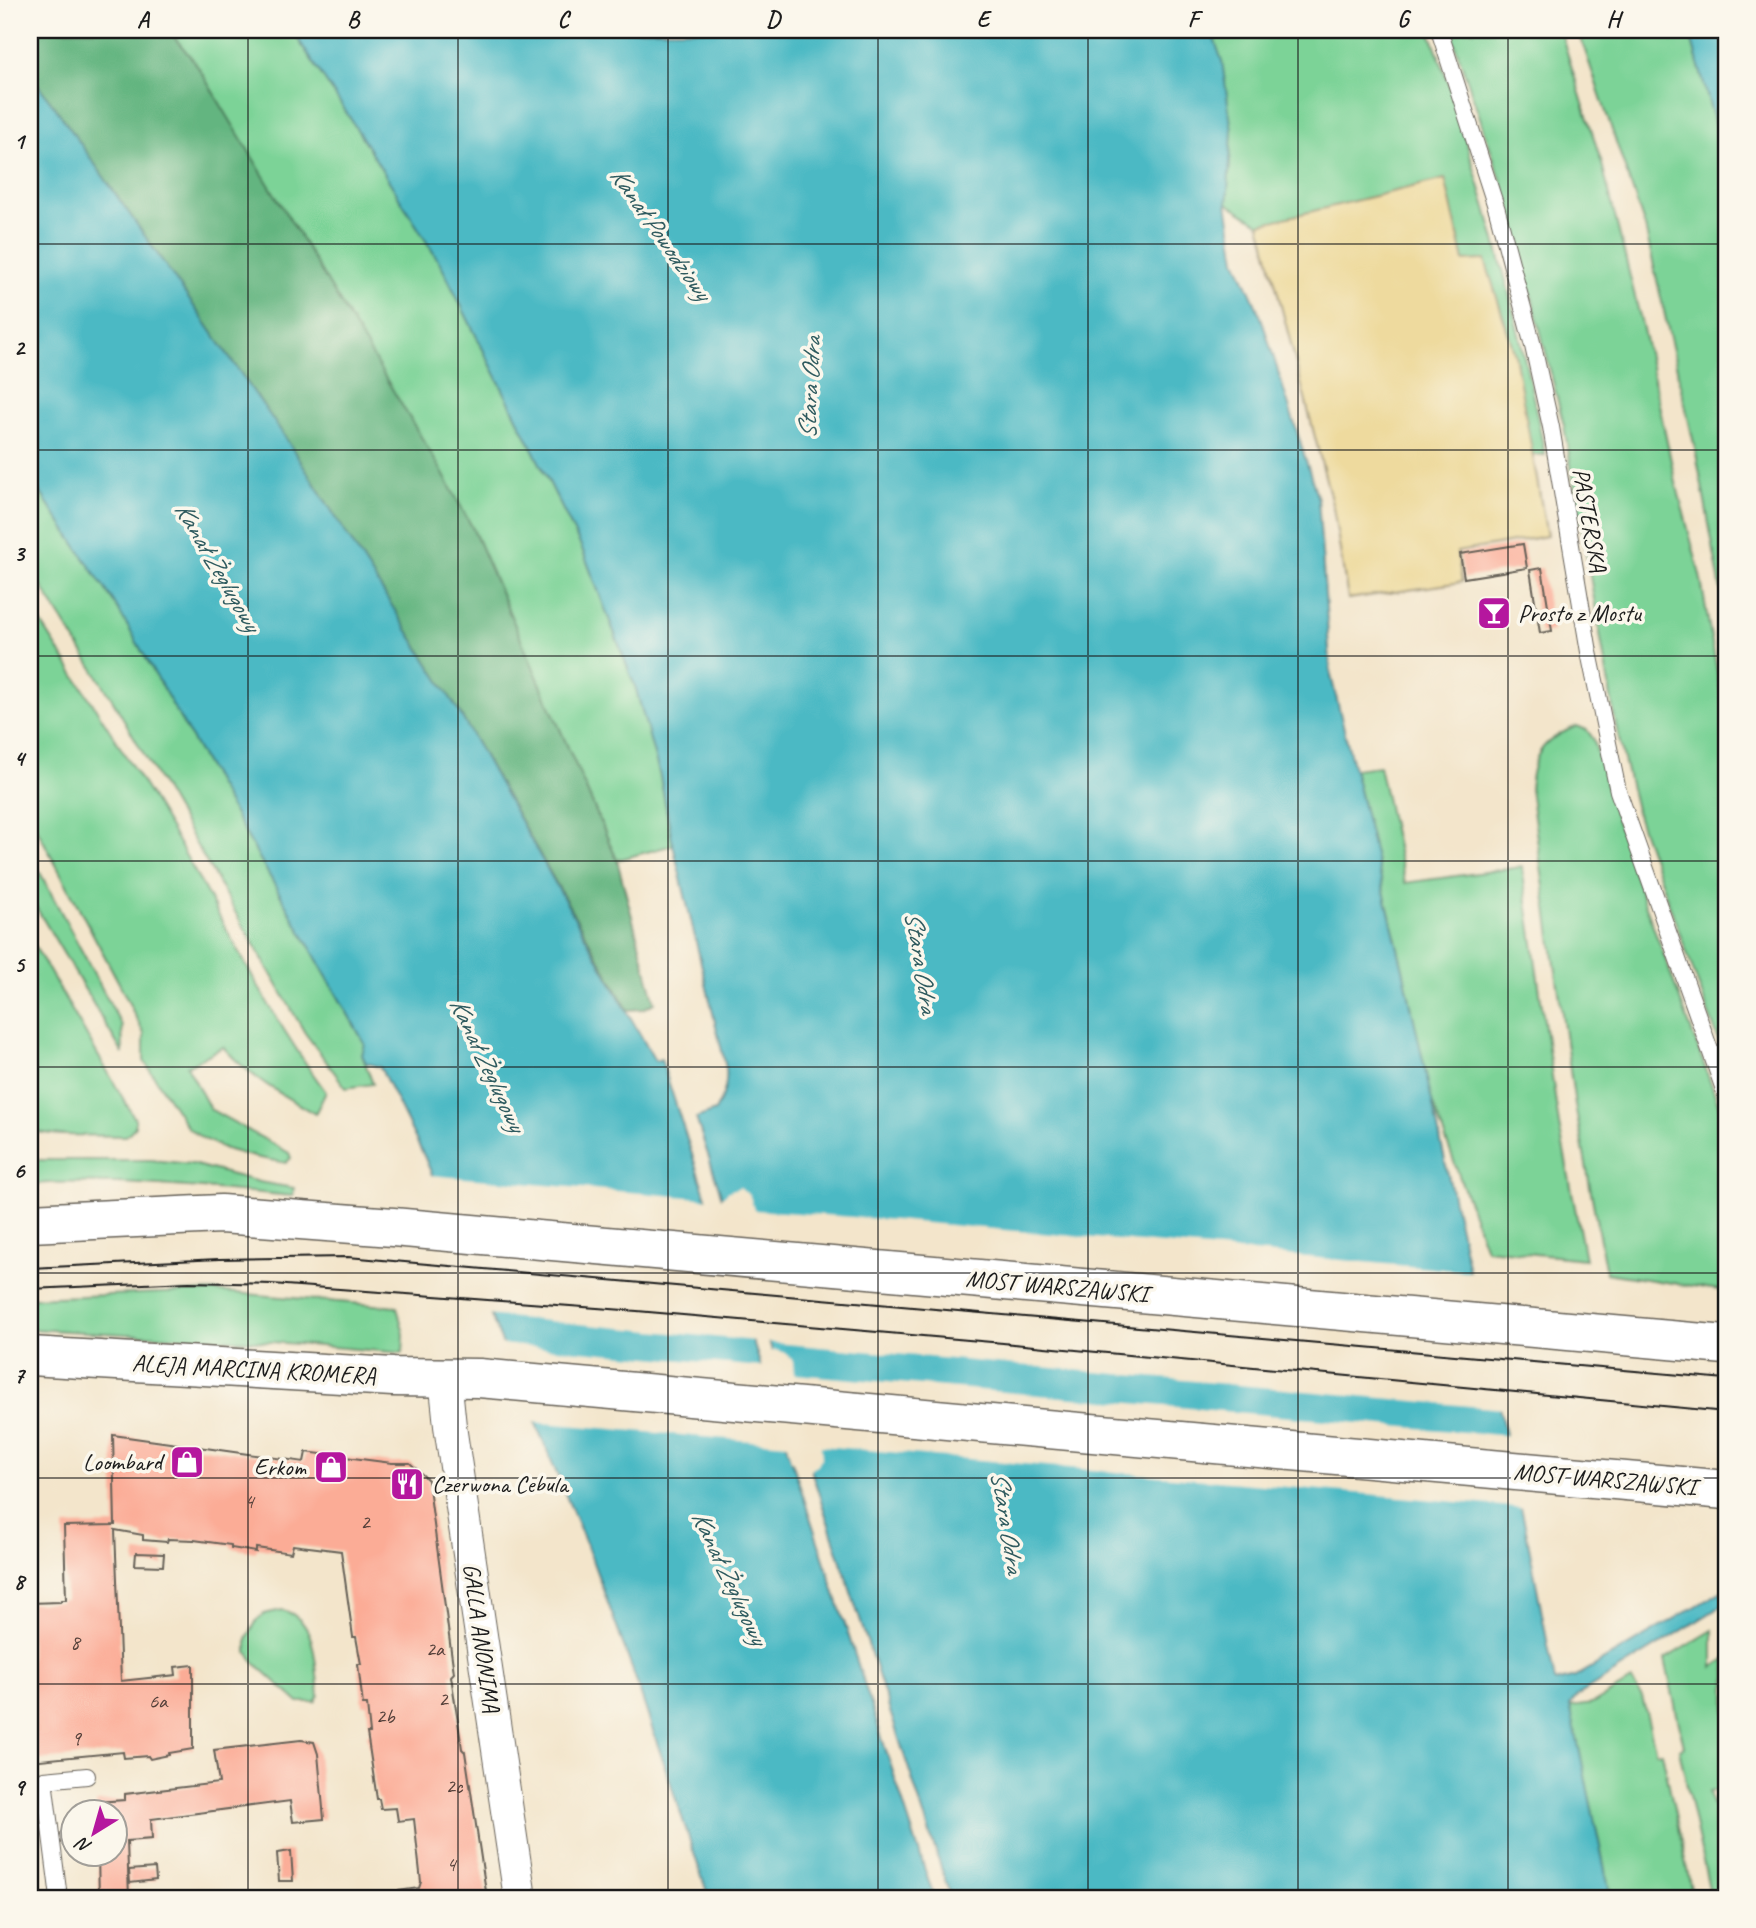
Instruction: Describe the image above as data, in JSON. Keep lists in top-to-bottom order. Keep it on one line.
{"streets":{"main road":["MOST WARSZAWSKI","ALEJA MARCINA KROMERA"],"street":["GALLA ANONIMA"],"lane":["PASTERSKA"]},"crossings":[["MOST WARSZAWSKI","ALEJA MARCINA KROMERA"],["MOST WARSZAWSKI","GALLA ANONIMA"],["ALEJA MARCINA KROMERA","GALLA ANONIMA"]],"water":["Kanał Powodziowy","Stara Odra","Kanał Żeglugowy"],"places":{"bar":["Prosto z Mostu"],"shop":["Loombard","Erkom"],"restaurant":["Czerwona Cebula"]},"house_numbers":["4","2","8","2a","2","6a","2b","9","2c","4"],"north":"bottom left","grid":{"columns":["A","B","C","D","E","F","G","H"],"rows":["1","2","3","4","5","6","7","8","9"]}}
